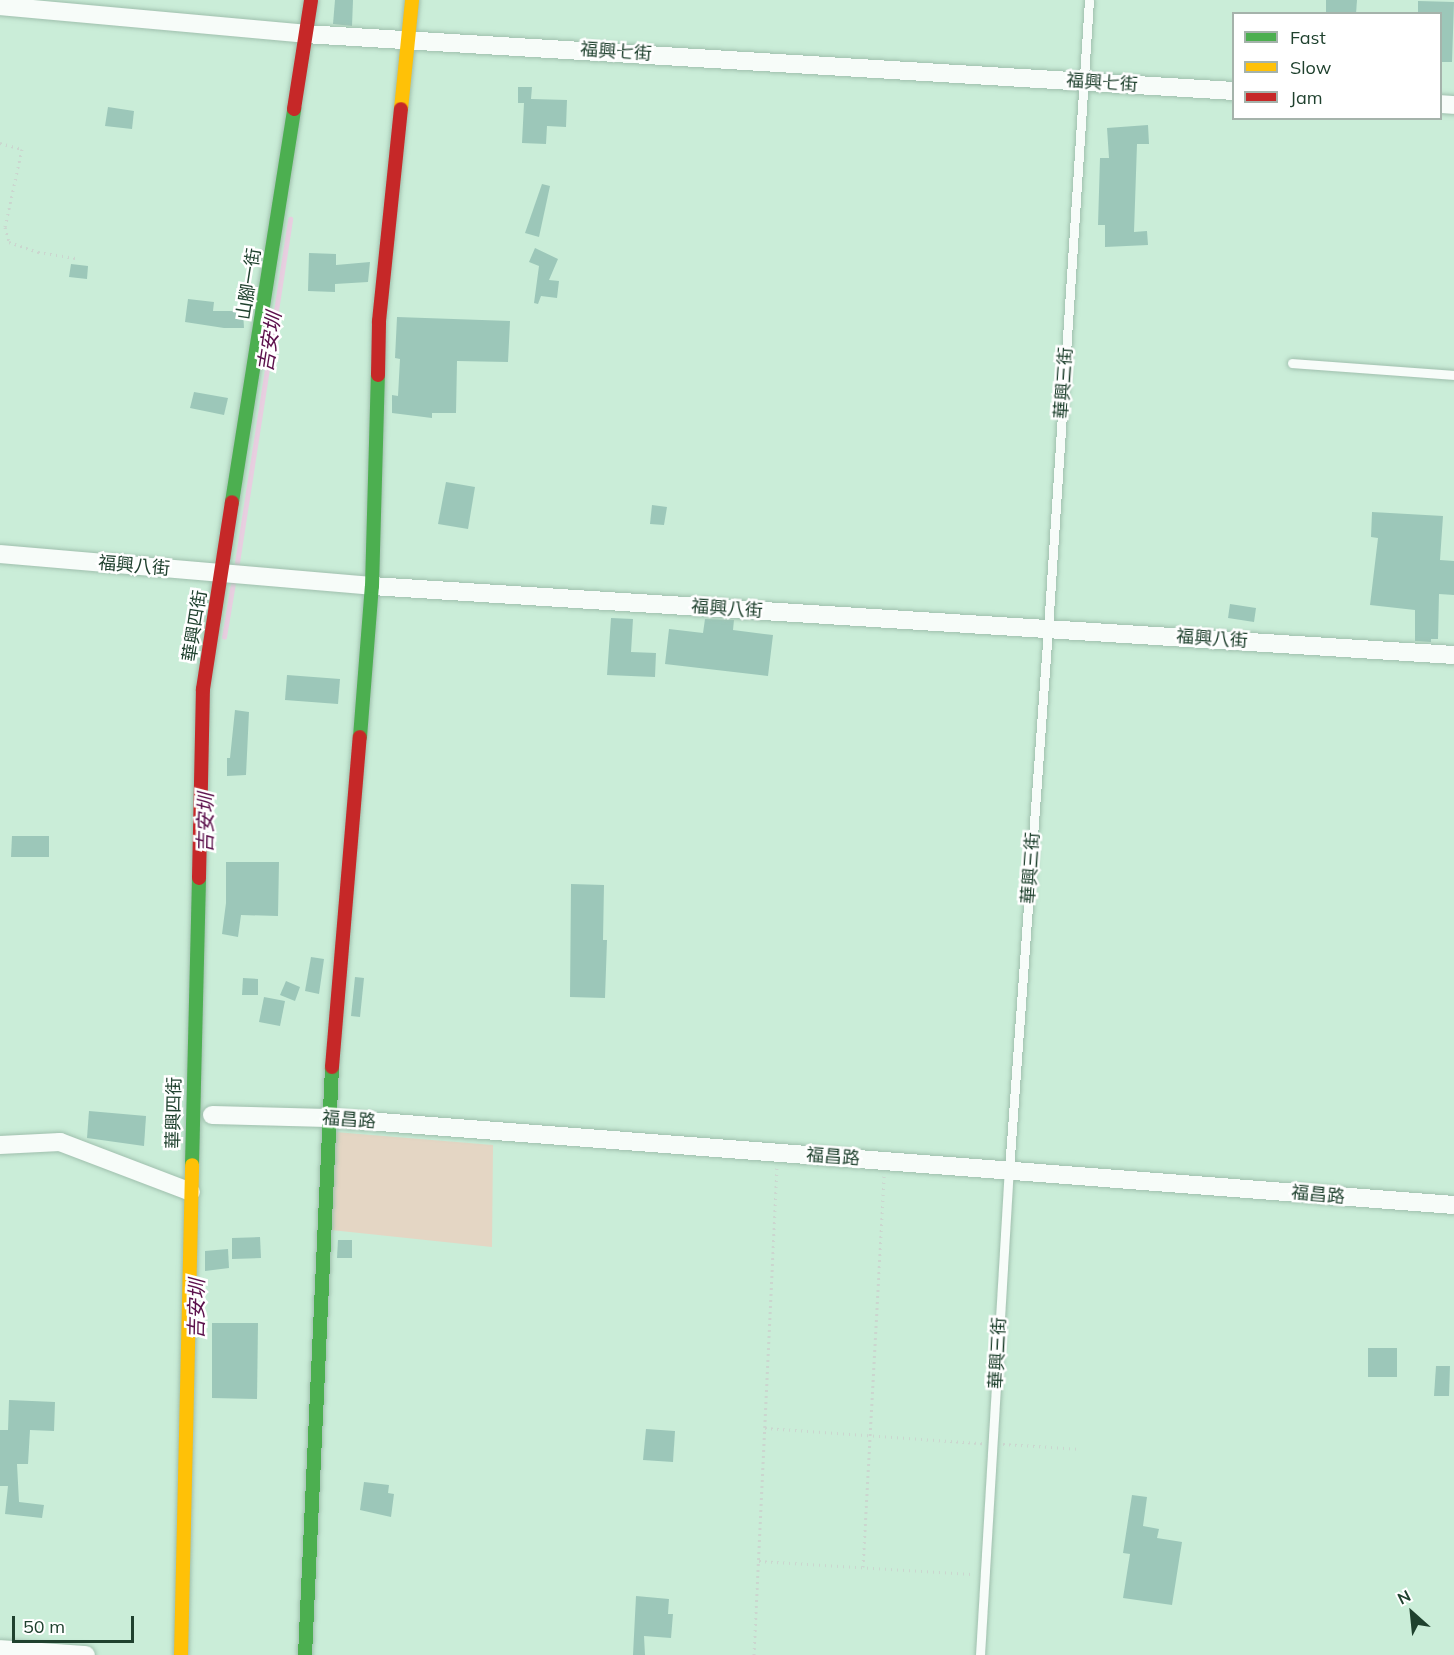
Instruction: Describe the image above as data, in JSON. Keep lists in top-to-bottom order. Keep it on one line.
{"streets":{"street":["福興七街","山腳一街","福興八街","華興四街","福昌路"],"lane":["華興三街"]},"crossings":[["福興七街","山腳一街"],["福興七街","華興三街"],["山腳一街","福興八街"],["山腳一街","華興四街"],["華興三街","福興八街"],["華興三街","福昌路"],["福興八街","華興四街"],["華興四街","福昌路"]],"water":["吉安圳"],"legend":["Fast","Slow","Jam"],"scale_bar":"50 m","north":"top left"}
